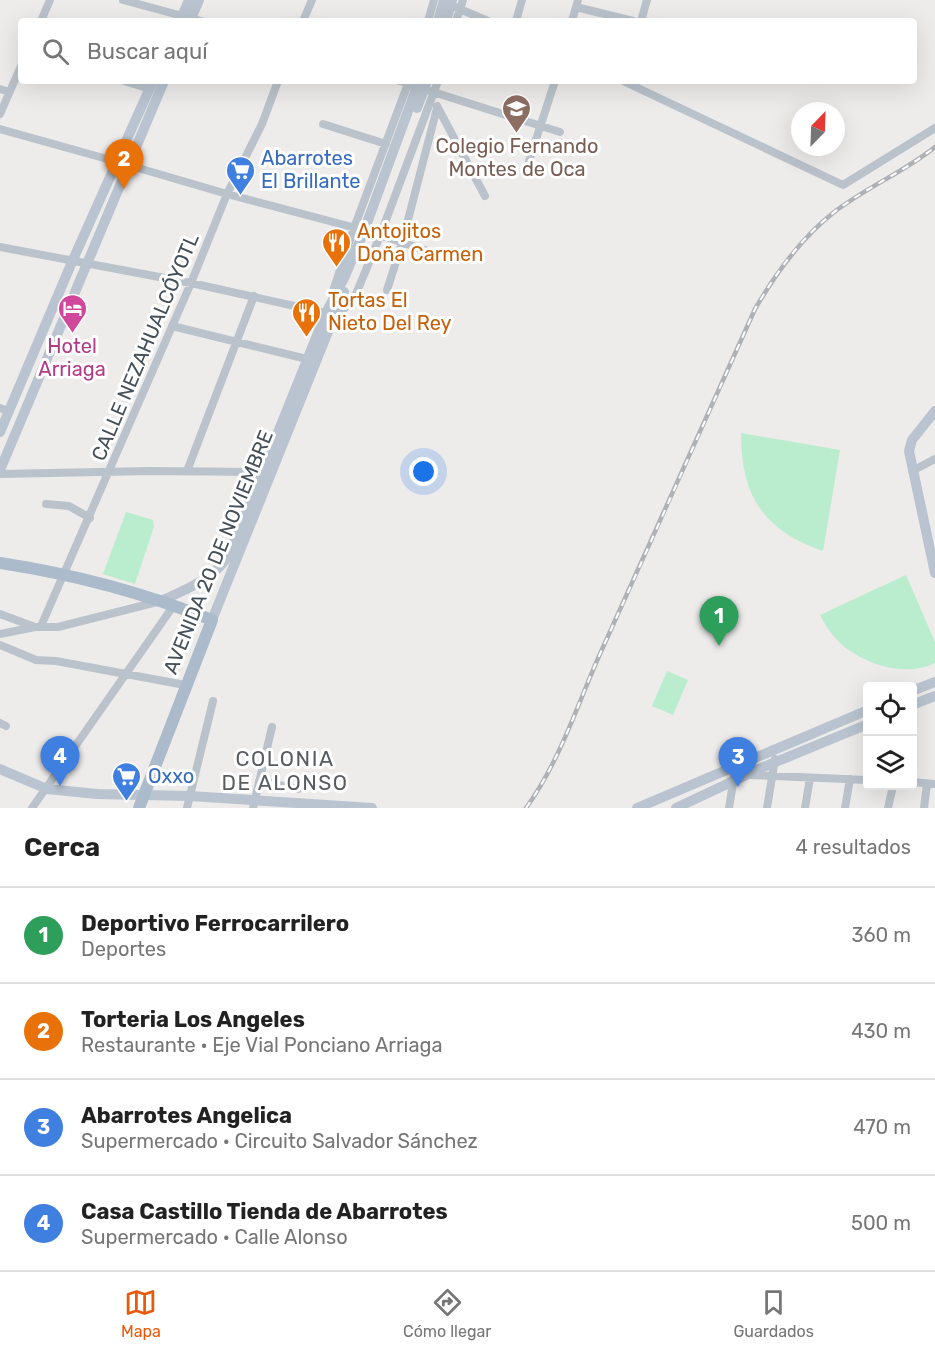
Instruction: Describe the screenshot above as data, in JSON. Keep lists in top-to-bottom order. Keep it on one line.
{"streets":{"main road":["AVENIDA 20 DE NOVIEMBRE"],"street":["CALLE NEZAHUALCÓYOTL"]},"districts":["COLONIA DE ALONSO"],"places":{"school or university":["Colegio Fernando Montes de Oca"],"supermarket":["Abarrotes El Brillante","Oxxo"],"restaurant":["Antojitos Doña Carmen","Tortas El Nieto Del Rey"],"hotel":["Hotel Arriaga"]},"north":"top right","page":{"search":"Buscar aquí","pins":["2","1","4","3"],"heading":["Cerca","4 resultados"],"list":[{"mark":"1","name":"Deportivo Ferrocarrilero","note":"Deportes","value":"360 m"},{"mark":"2","name":"Torteria Los Angeles","note":"Restaurante · Eje Vial Ponciano Arriaga","value":"430 m"},{"mark":"3","name":"Abarrotes Angelica","note":"Supermercado · Circuito Salvador Sánchez","value":"470 m"},{"mark":"4","name":"Casa Castillo Tienda de Abarrotes","note":"Supermercado · Calle Alonso","value":"500 m"}],"nav":["Mapa","Cómo llegar","Guardados"]}}
